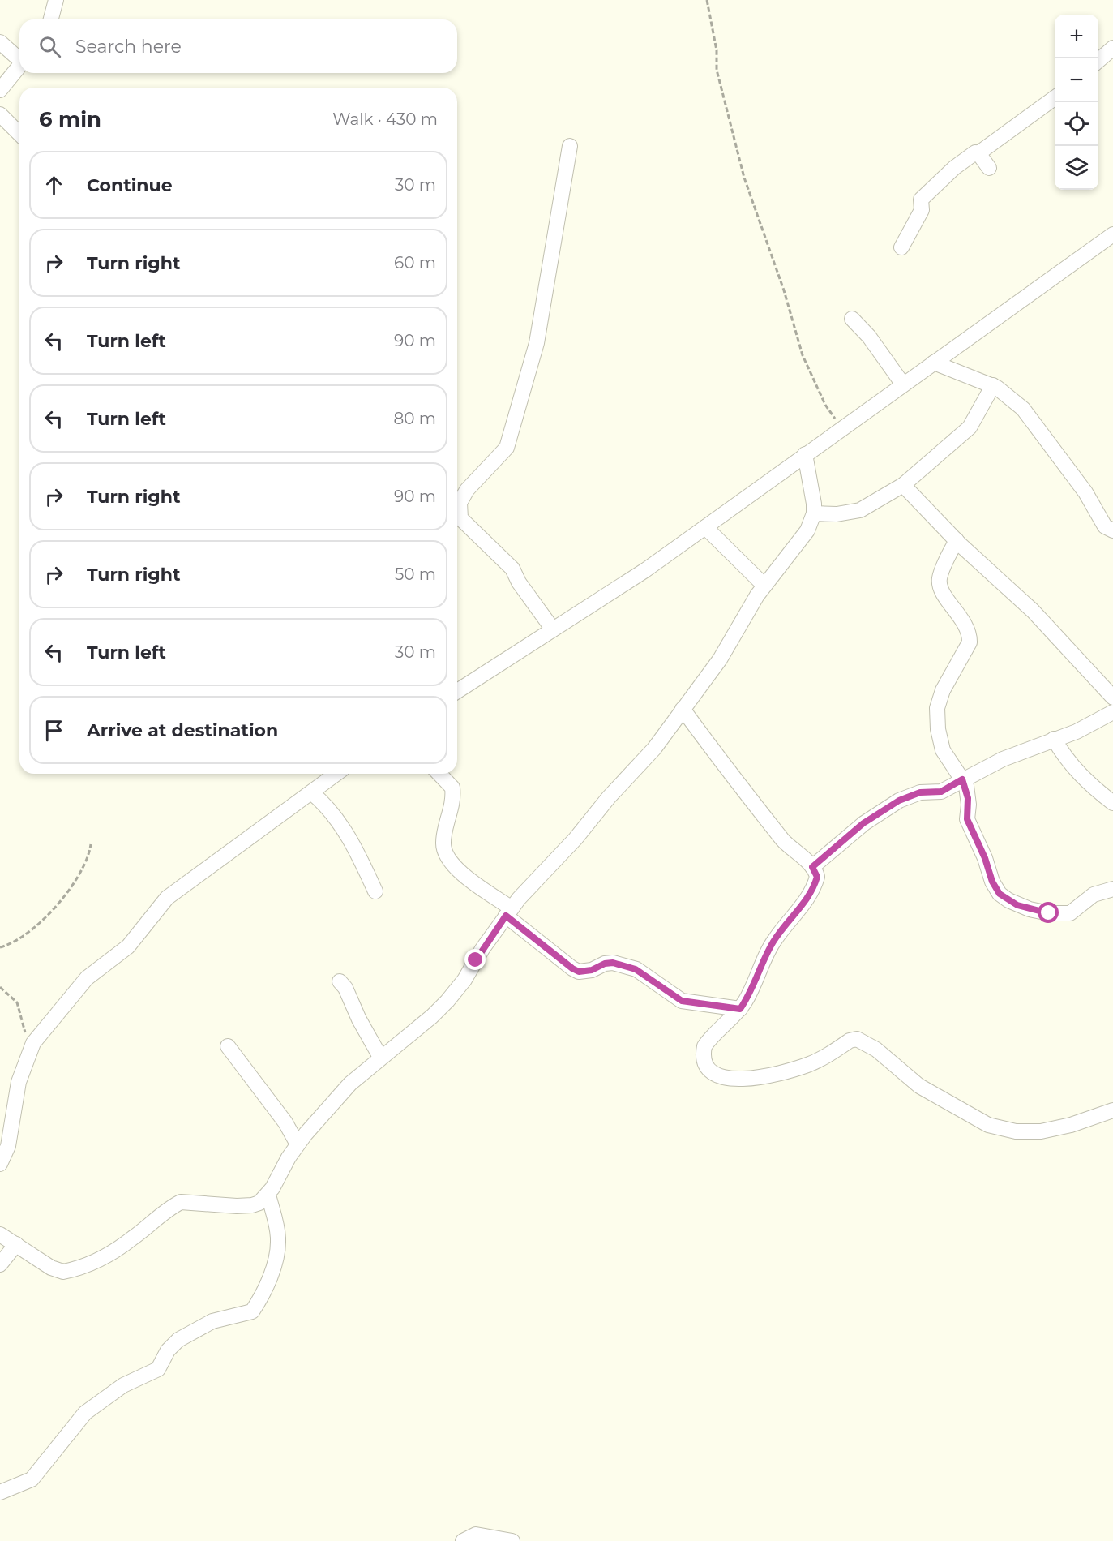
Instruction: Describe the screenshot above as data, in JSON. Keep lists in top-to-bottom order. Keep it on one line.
{"page":{"map_buttons":["+","−"],"search":"Search here","heading":["6 min","Walk · 430 m"],"list":[["Continue","30 m"],["Turn right","60 m"],["Turn left","90 m"],["Turn left","80 m"],["Turn right","90 m"],["Turn right","50 m"],["Turn left","30 m"],"Arrive at destination"]}}
